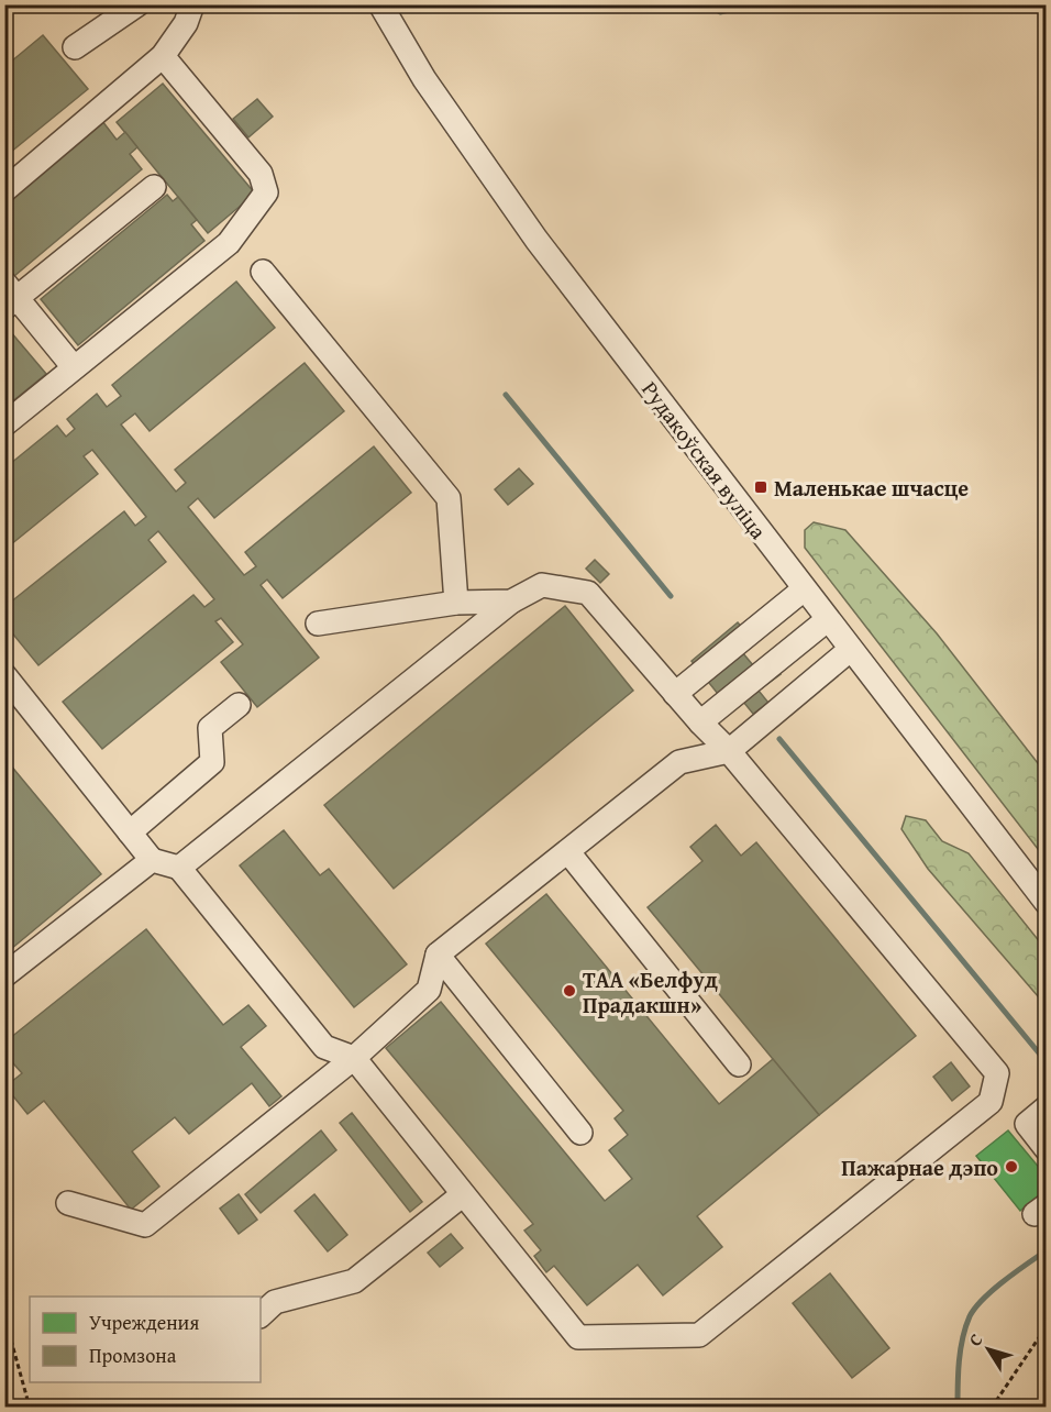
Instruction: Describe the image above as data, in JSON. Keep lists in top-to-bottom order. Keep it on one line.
{"streets":{"street":["Рудакоўская вуліца"]},"places":{"transit":["Маленькае шчасце"],"other":["ТАА «Белфуд Прадакшн»","Пажарнае дэпо"]},"legend":["Учреждения","Промзона"],"north":"top left"}
